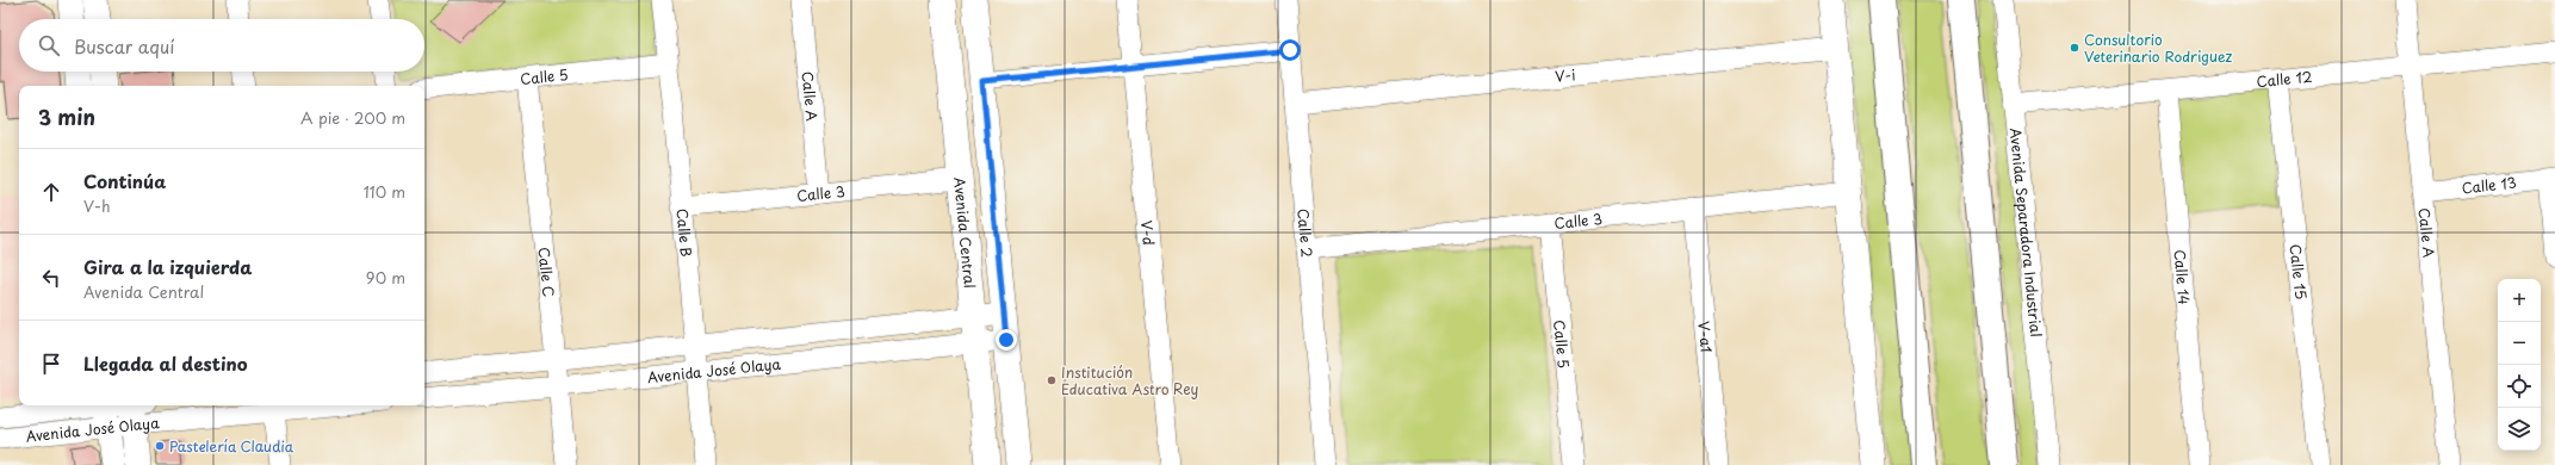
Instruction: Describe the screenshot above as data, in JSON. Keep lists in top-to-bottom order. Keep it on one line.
{"streets":{"street":["V-i","Calle 5","Calle 12","Calle A","Calle 13","Calle 3","Calle B","Avenida Central","V-d","Calle 2","Avenida Separadora Industrial","Calle C","Calle 15","Calle 14","V-a1","Avenida José Olaya"]},"crossings":[["V-i","Calle 2"],["Calle 5","Calle 3"],["Calle 5","Calle B"],["Calle 5","Calle C"],["Calle 12","Calle A"],["Calle 12","Avenida Separadora Industrial"],["Calle 12","Calle 15"],["Calle 12","Calle 14"],["Calle A","Calle 13"],["Calle A","Calle 3"],["Calle 3","Calle B"],["Calle 3","Avenida Central"],["Calle 3","Calle 2"],["Calle 3","V-a1"],["Calle B","Avenida José Olaya"],["Avenida Central","Avenida José Olaya"],["Calle C","Avenida José Olaya"]],"places":["Consultorio Veterinario Rodriguez","Institución Educativa Astro Rey","Pastelería Claudia"],"page":{"search":"Buscar aquí","heading":["3 min","A pie · 200 m"],"list":[["Continúa","V-h","110 m"],["Gira a la izquierda","Avenida Central","90 m"],"Llegada al destino"],"map_buttons":["+","−"]}}
